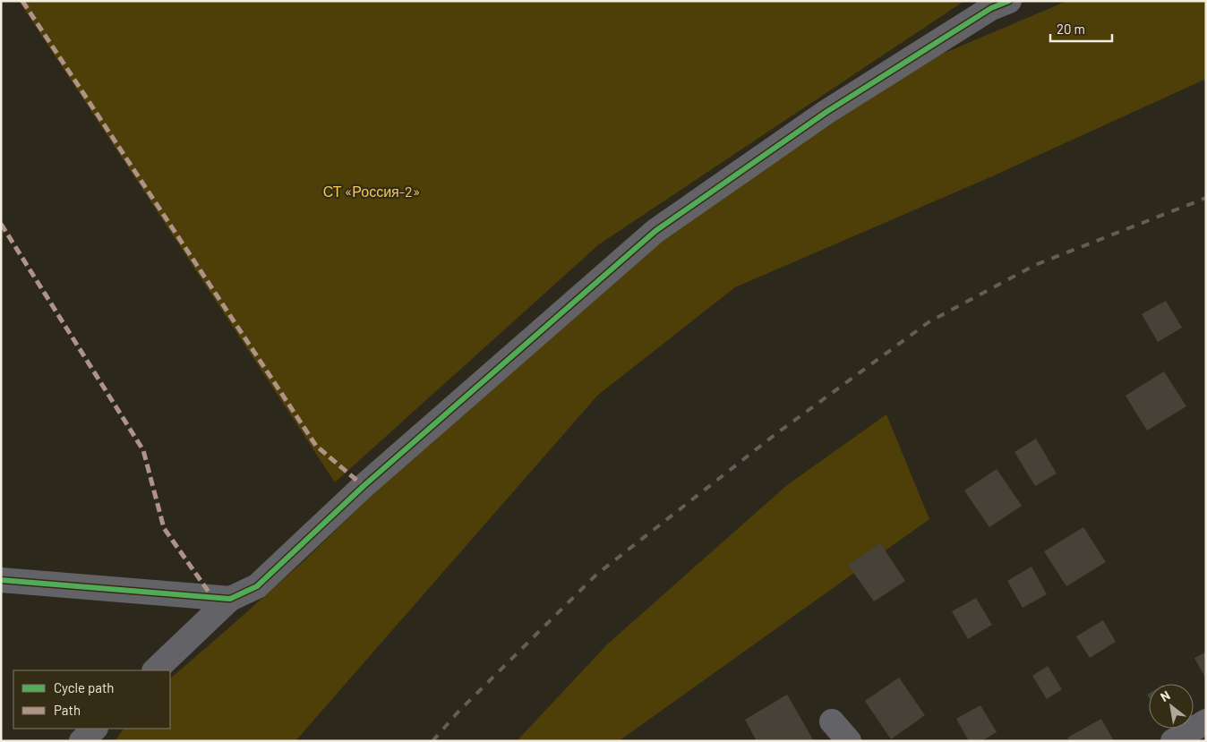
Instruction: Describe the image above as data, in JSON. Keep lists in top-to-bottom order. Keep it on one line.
{"parks":["СТ «Россия-2»"],"legend":["Cycle path","Path"],"scale_bar":"20 m","north":"top left"}
